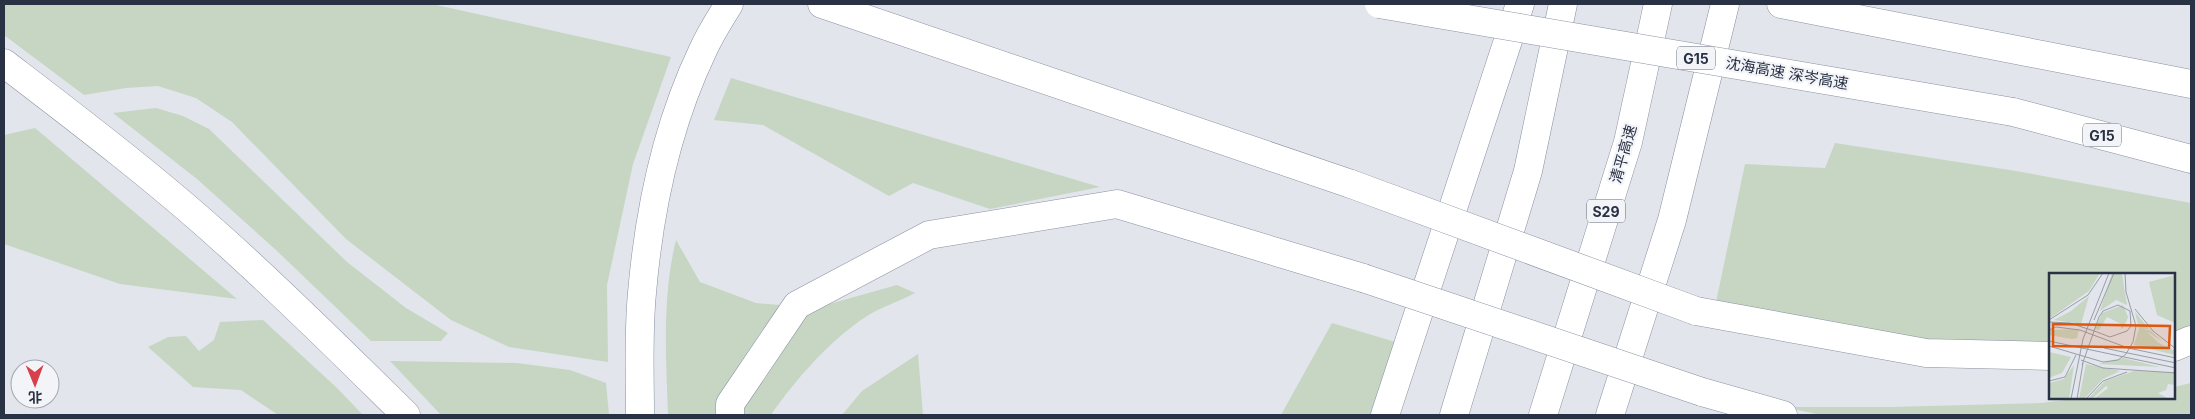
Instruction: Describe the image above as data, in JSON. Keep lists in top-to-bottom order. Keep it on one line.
{"streets":{"highway":["G15","沈海高速 深岑高速","清平高速","S29"]},"north":"bottom"}
